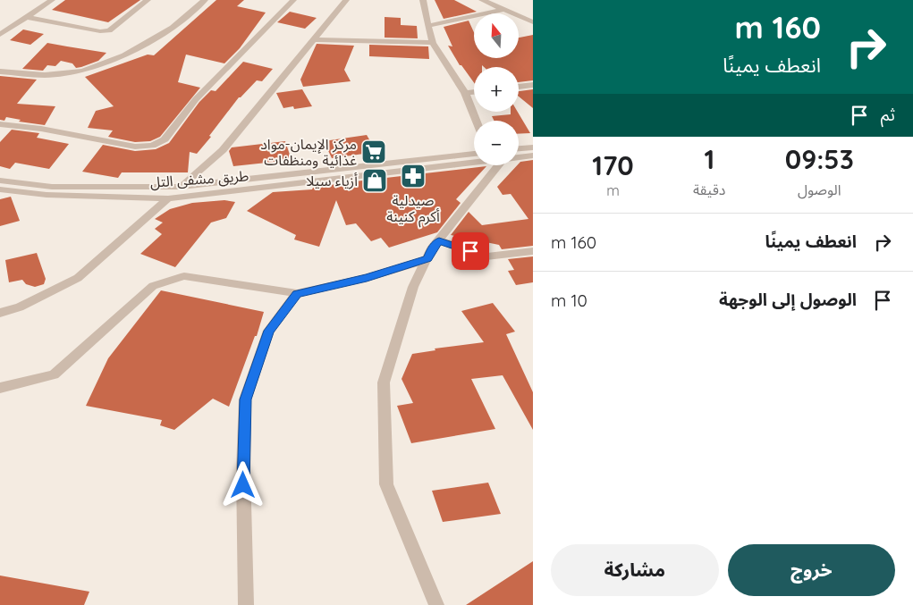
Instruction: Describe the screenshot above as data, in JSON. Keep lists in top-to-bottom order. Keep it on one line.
{"streets":{"street":["طريق مشفى التل"]},"places":{"supermarket":["مركز الإيمان-مواد غذائية ومنظفات"],"pharmacy":["صيدلية أكرم كنينة"],"shop":["أزياء سيلا"]},"north":"top","page":{"turn":["160 m","انعطف يمينًا"],"map_buttons":["+","−"],"then":"ثم","eta":["09:53","الوصول","1","دقيقة","170","m"],"list":[{"name":"انعطف يمينًا","value":"160 m"},{"name":"الوصول إلى الوجهة","value":"10 m"}],"buttons":["خروج","مشاركة"]}}
